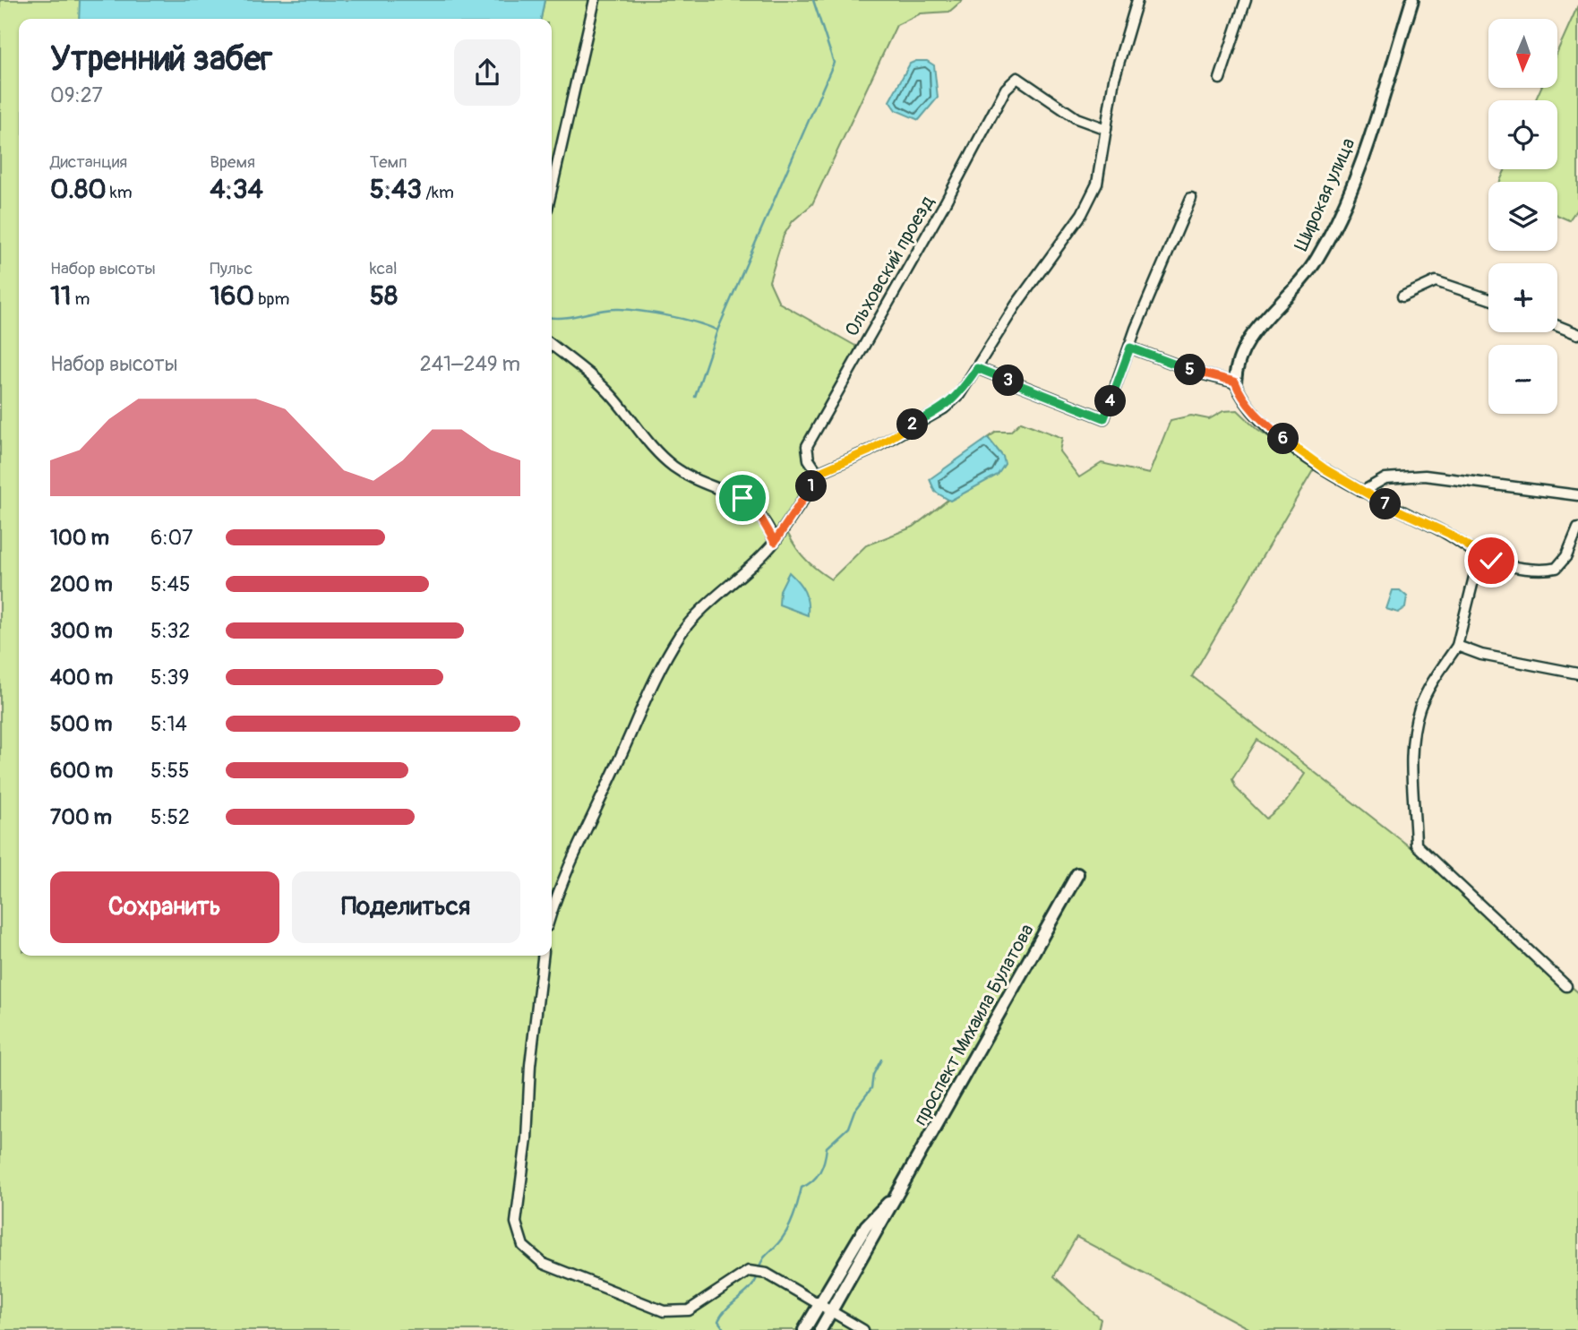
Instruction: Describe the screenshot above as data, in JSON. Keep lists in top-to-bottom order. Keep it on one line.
{"streets":{"street":["Широкая улица","Ольховский проезд","проспект Михаила Булатова"]},"north":"bottom","page":{"map_buttons":["+","−"],"heading":["Утренний забег","09:27"],"stats":[["Дистанция","0.80 km"],["Время","4:34"],["Темп","5:43 /km"],["Набор высоты","11 m"],["Пульс","160 bpm"],["kcal","58"]],"chart":["Набор высоты","241–249 m"],"pins":["5","3","4","2","6","1","7"],"list":[{"name":"100 m","note":"6:07"},{"name":"200 m","note":"5:45"},{"name":"300 m","note":"5:32"},{"name":"400 m","note":"5:39"},{"name":"500 m","note":"5:14"},{"name":"600 m","note":"5:55"},{"name":"700 m","note":"5:52"}],"buttons":["Сохранить","Поделиться"]}}
